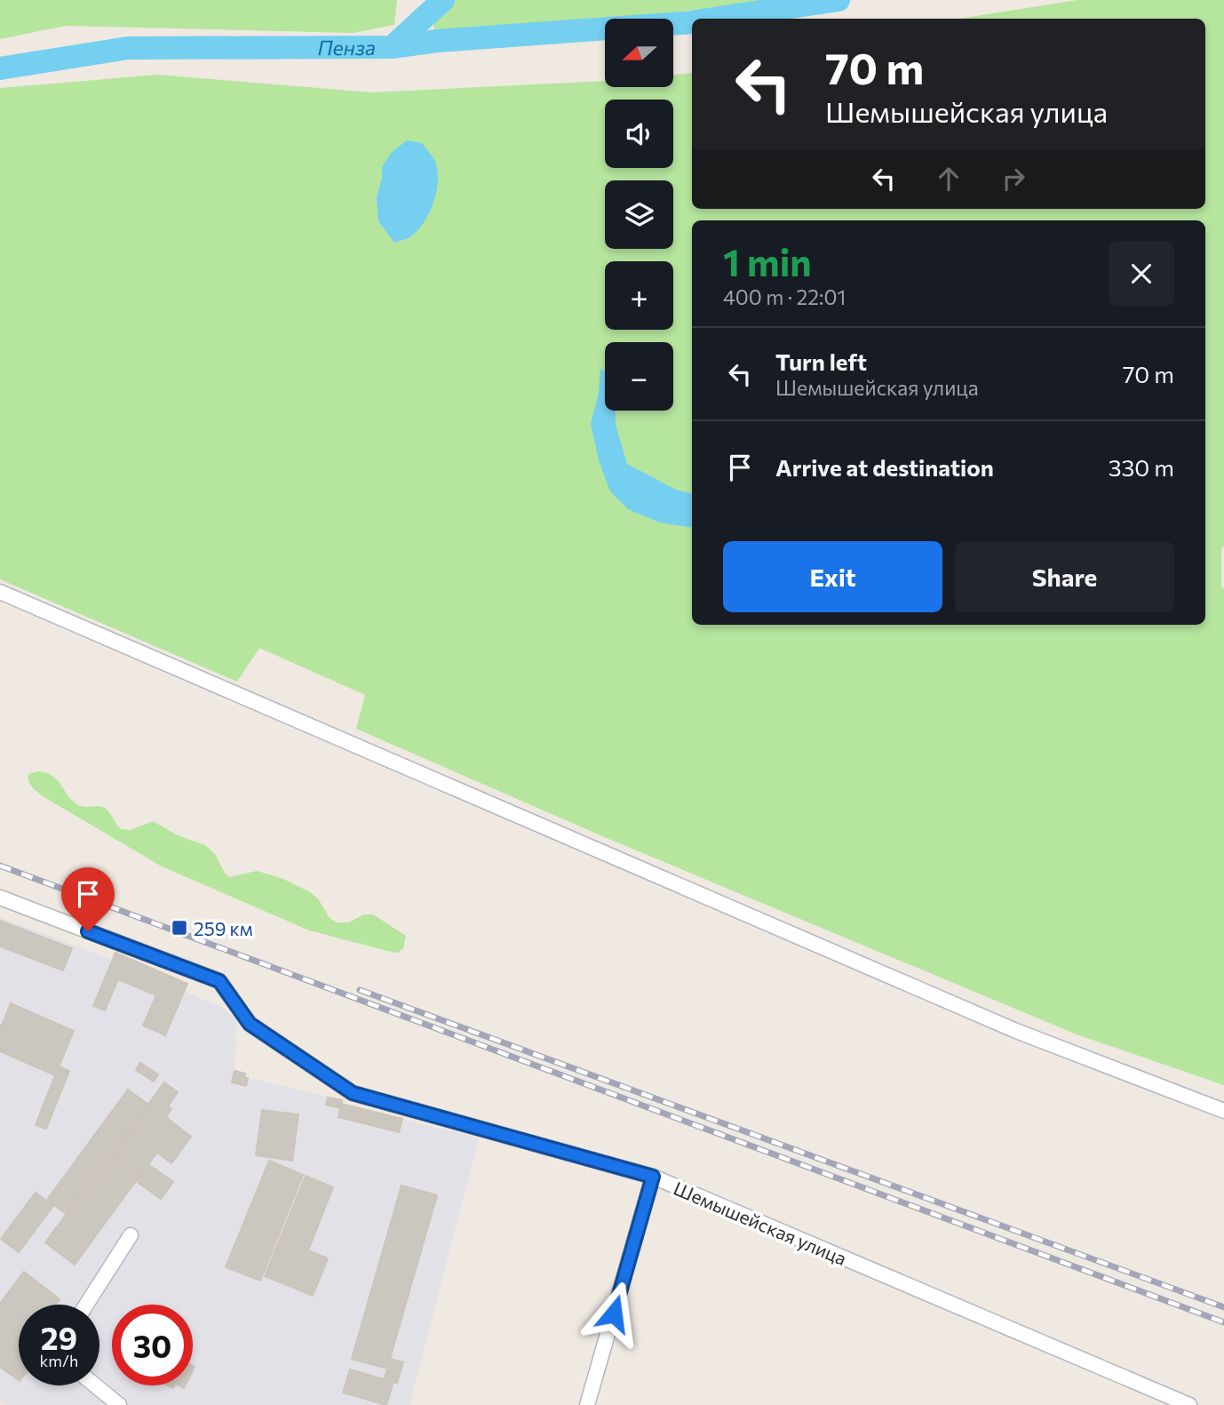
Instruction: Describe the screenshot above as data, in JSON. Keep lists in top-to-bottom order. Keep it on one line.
{"streets":{"street":["Шемышейская улица"]},"water":["Пенза"],"places":{"transit":["259 км"]},"north":"left","page":{"map_buttons":["+","−"],"turn":["70 m","Шемышейская улица"],"heading":["1 min","400 m · 22:01"],"list":[{"name":"Turn left","note":"Шемышейская улица","value":"70 m"},{"name":"Arrive at destination","value":"330 m"}],"buttons":["Exit","Share"],"speed":"29 km/h","limit":"30"}}
